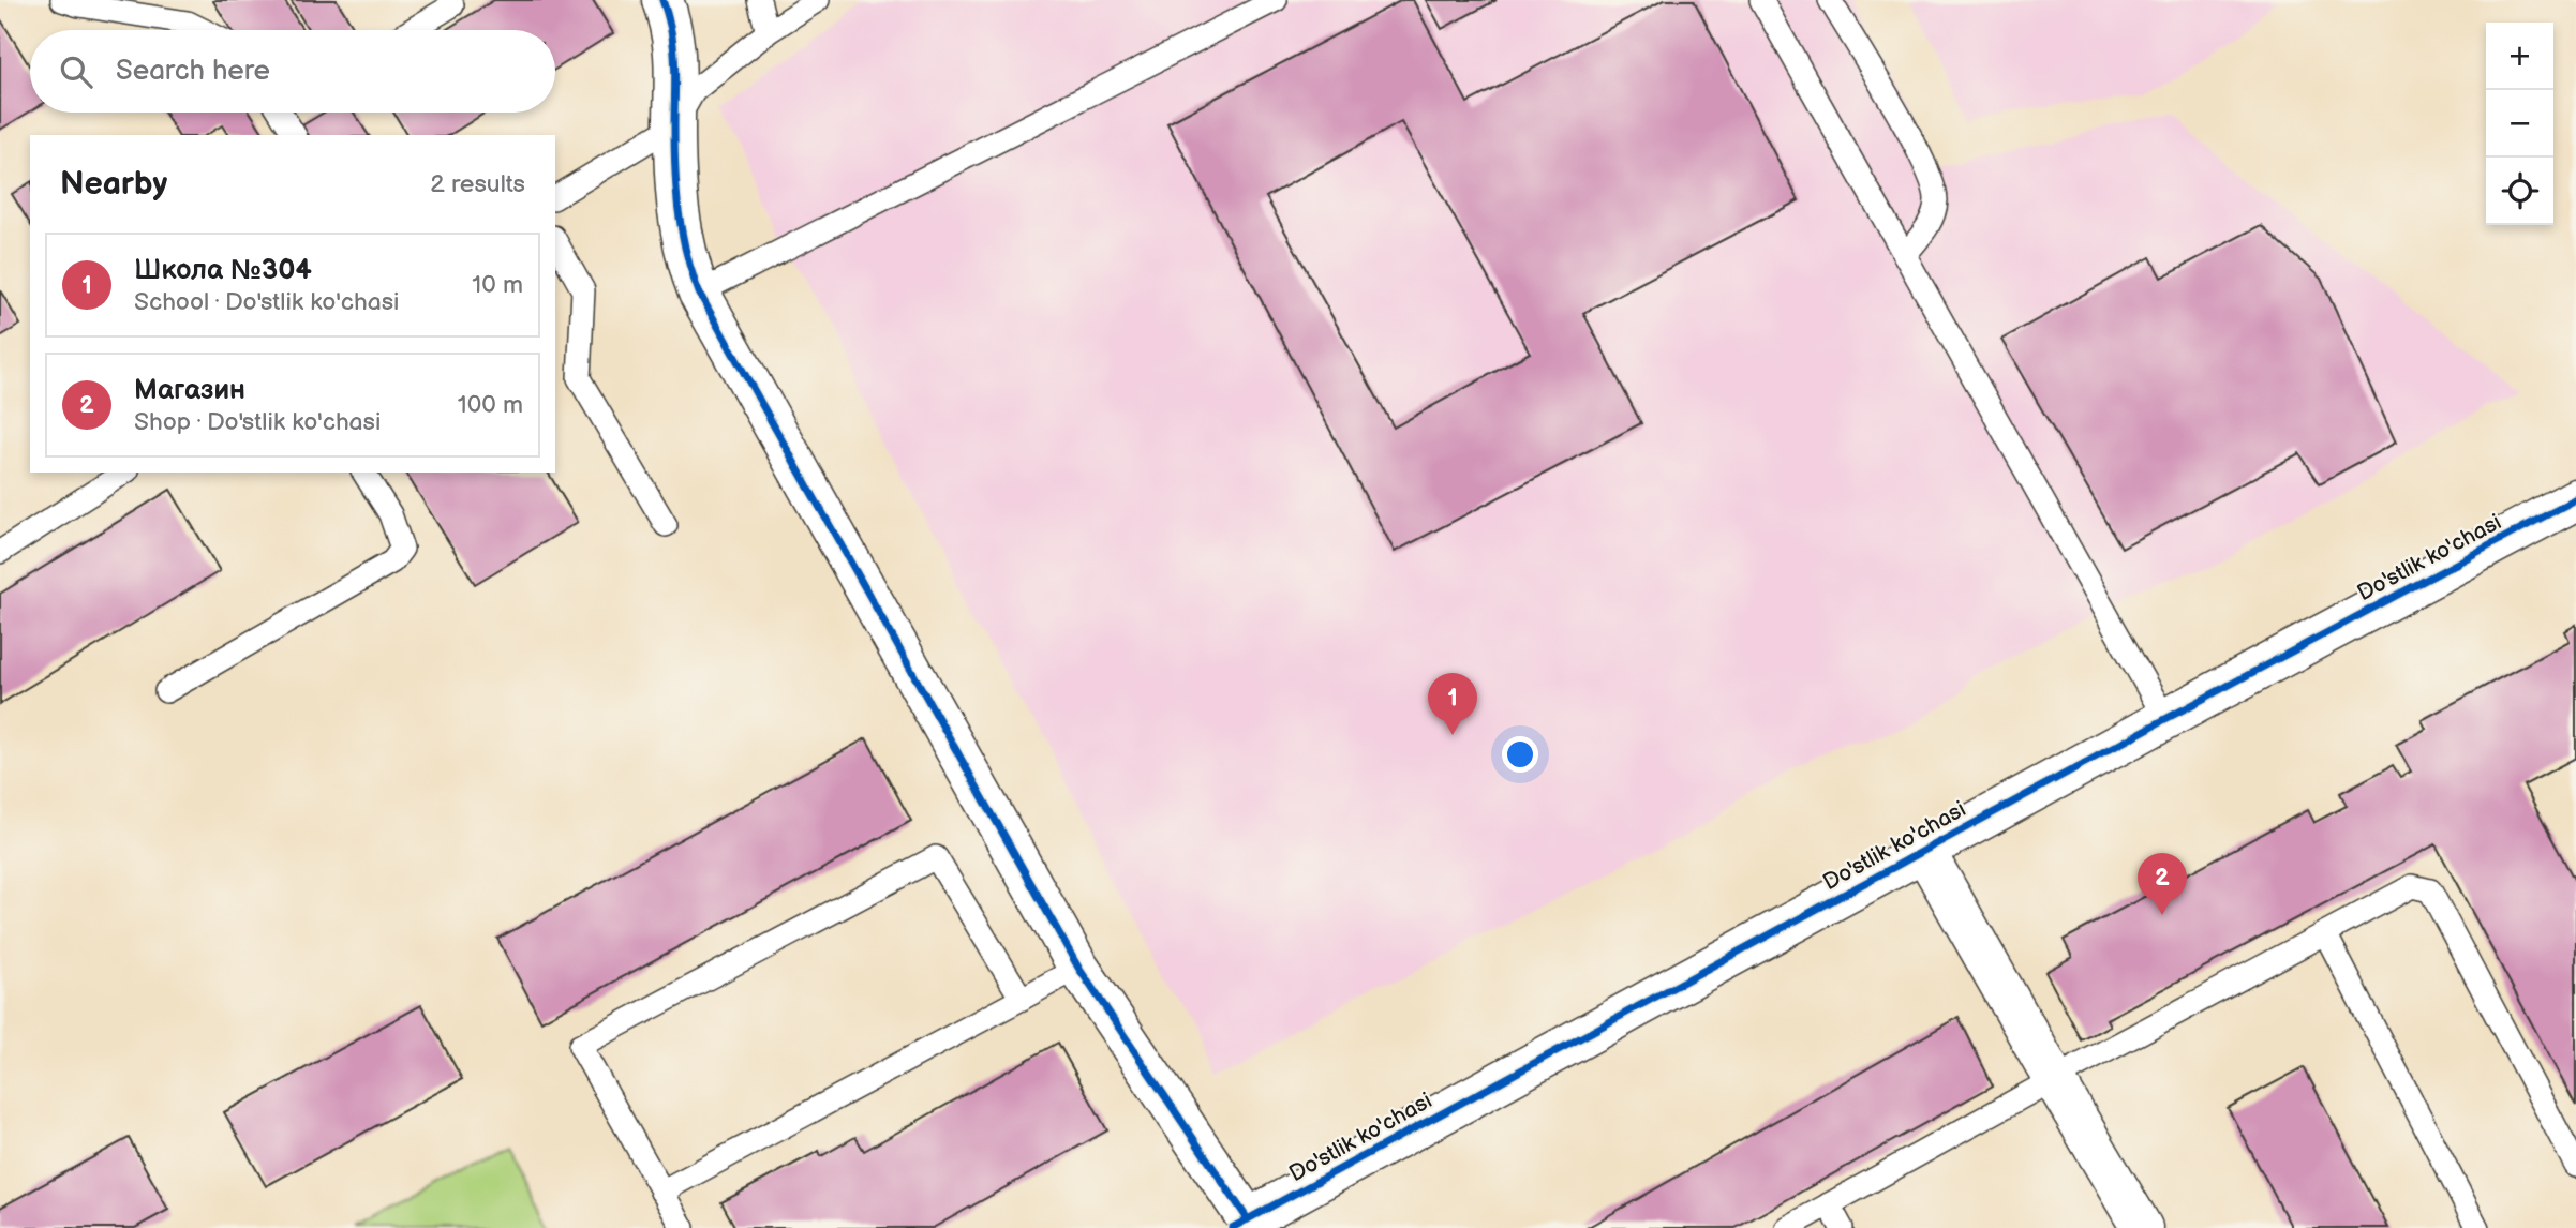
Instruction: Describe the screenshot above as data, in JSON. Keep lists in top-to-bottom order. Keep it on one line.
{"streets":{"street":["Do'stlik ko'chasi"]},"page":{"map_buttons":["+","−"],"search":"Search here","heading":["Nearby","2 results"],"list":[{"mark":"1","name":"Школа №304","note":"School · Do'stlik ko'chasi","value":"10 m"},{"mark":"2","name":"Магазин","note":"Shop · Do'stlik ko'chasi","value":"100 m"}],"pins":["1","2"]}}
